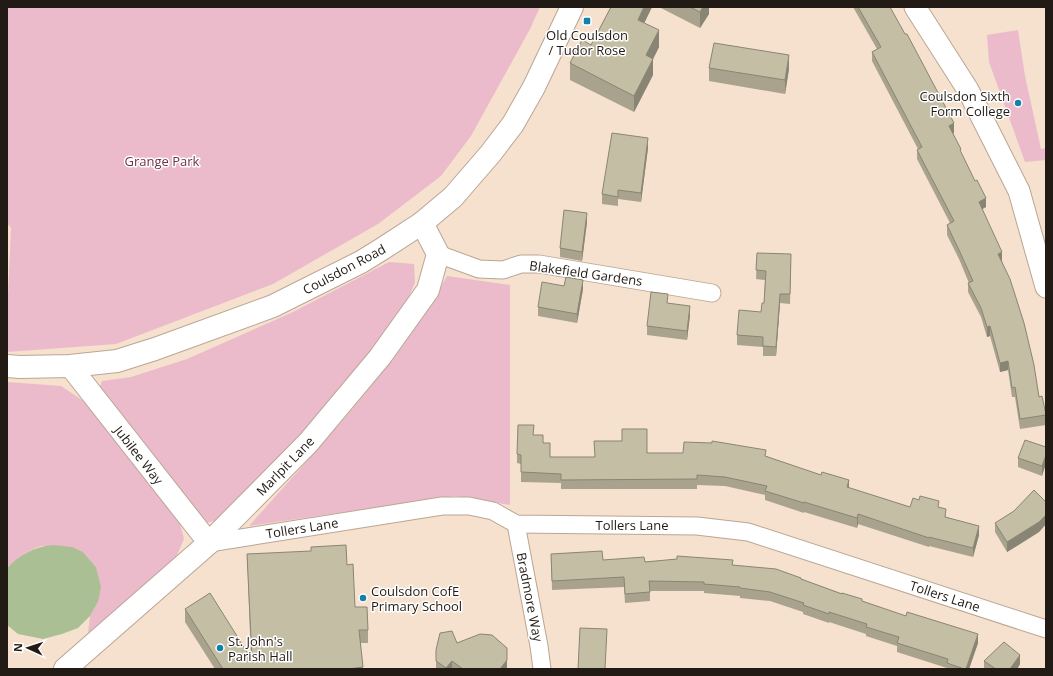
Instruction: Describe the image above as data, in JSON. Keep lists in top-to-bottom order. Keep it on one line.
{"streets":{"main road":["Coulsdon Road","Marlpit Lane"],"street":["Blakefield Gardens","Jubilee Way","Tollers Lane","Bradmore Way"]},"crossings":[["Coulsdon Road","Jubilee Way"],["Blakefield Gardens","Marlpit Lane"],["Jubilee Way","Marlpit Lane"],["Jubilee Way","Tollers Lane"],["Marlpit Lane","Tollers Lane"],["Tollers Lane","Bradmore Way"]],"parks":["Grange Park"],"places":{"transit":["Old Coulsdon / Tudor Rose"],"other":["Coulsdon Sixth Form College","Coulsdon CofE Primary School","St. John's Parish Hall"]},"north":"left"}
